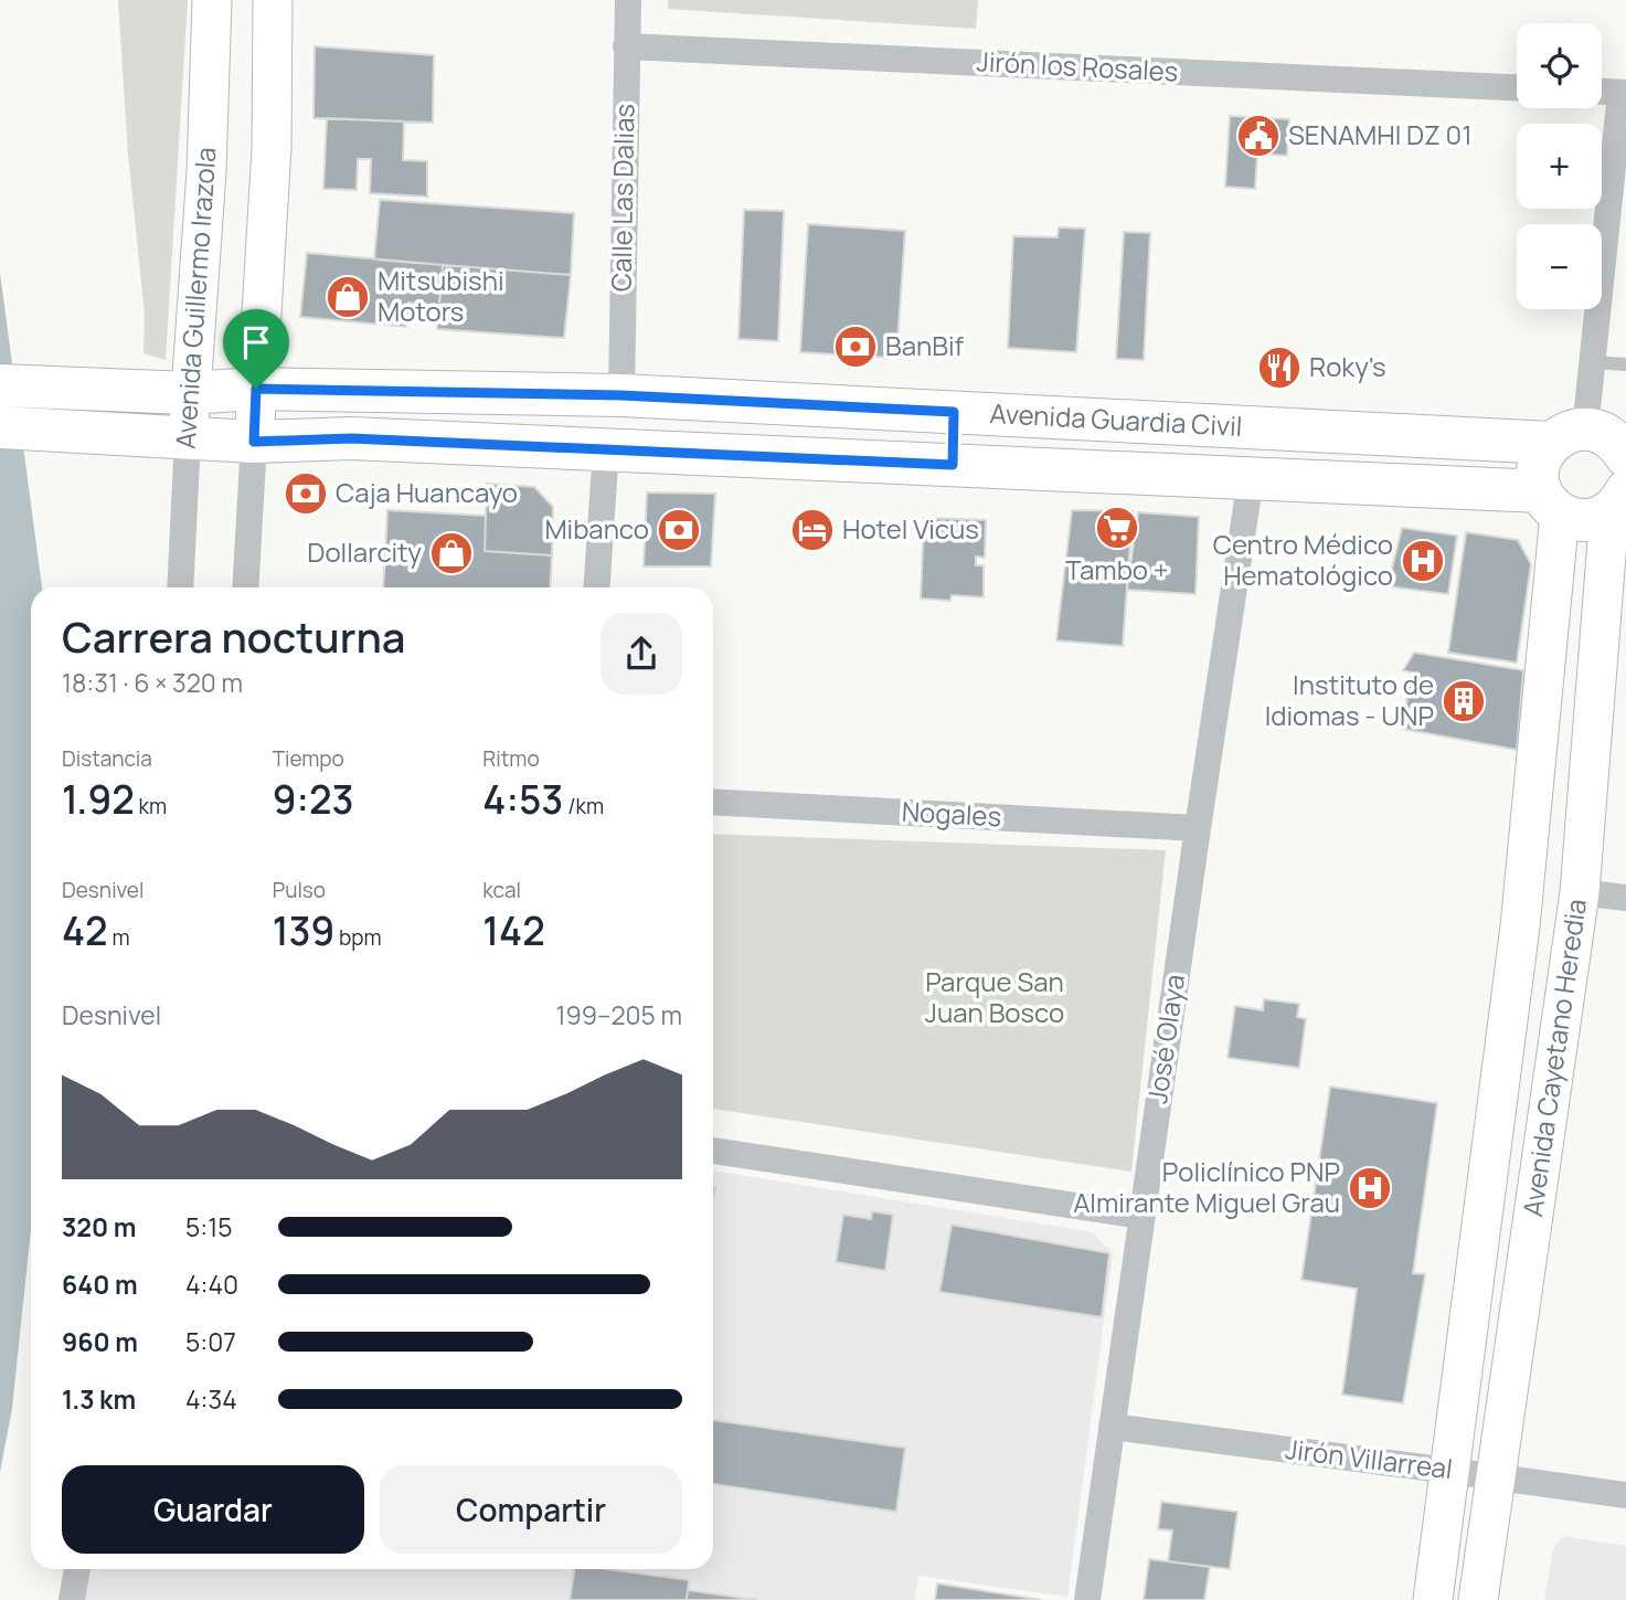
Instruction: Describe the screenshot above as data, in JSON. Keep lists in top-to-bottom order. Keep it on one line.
{"streets":{"main road":["Avenida Guillermo Irazola","Avenida Guardia Civil","Avenida Cayetano Heredia"],"street":["Jirón los Rosales","Calle Las Dalias","Nogales","José Olaya","Jirón Villarreal"]},"crossings":[["Jirón los Rosales","Calle Las Dalias"],["Calle Las Dalias","Avenida Guardia Civil"],["Avenida Guillermo Irazola","Avenida Guardia Civil"],["Avenida Guardia Civil","José Olaya"],["Avenida Guardia Civil","Avenida Cayetano Heredia"],["Nogales","José Olaya"],["José Olaya","Jirón Villarreal"],["Avenida Cayetano Heredia","Jirón Villarreal"]],"parks":["Parque San Juan Bosco"],"places":{"public building":["SENAMHI DZ 01"],"shop":["Mitsubishi Motors","Dollarcity"],"bank":["BanBif","Caja Huancayo","Mibanco"],"restaurant":["Roky's"],"supermarket":["Tambo +"],"hotel":["Hotel Vicus"],"hospital":["Centro Médico Hematológico","Policlínico PNP Almirante Miguel Grau"],"building":["Instituto de Idiomas - UNP"]},"page":{"map_buttons":["+","−"],"heading":["Carrera nocturna","18:31 · 6 × 320 m"],"stats":[["Distancia","1.92 km"],["Tiempo","9:23"],["Ritmo","4:53 /km"],["Desnivel","42 m"],["Pulso","139 bpm"],["kcal","142"]],"chart":["Desnivel","199–205 m"],"list":[{"name":"320 m","note":"5:15"},{"name":"640 m","note":"4:40"},{"name":"960 m","note":"5:07"},{"name":"1.3 km","note":"4:34"}],"buttons":["Guardar","Compartir"]}}
